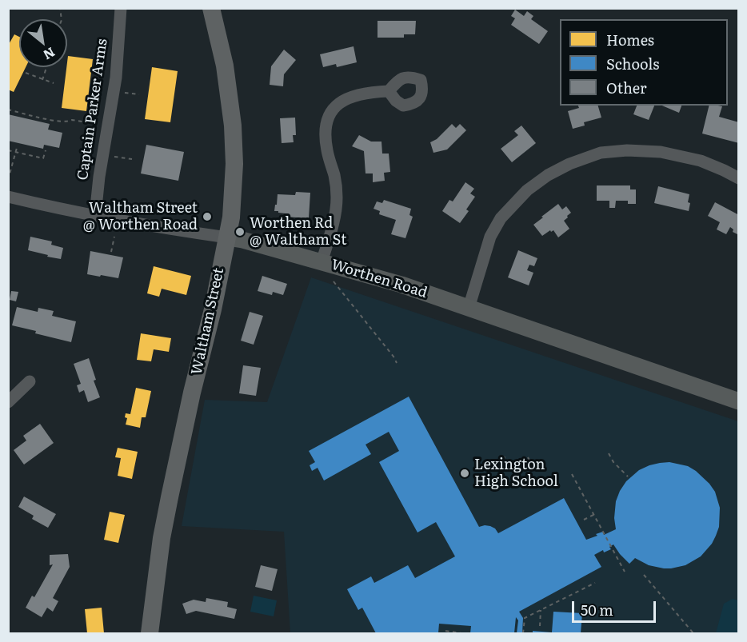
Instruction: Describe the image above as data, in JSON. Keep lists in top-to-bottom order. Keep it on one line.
{"streets":{"main road":["Worthen Road","Waltham Street"],"street":["Captain Parker Arms"]},"crossings":[["Captain Parker Arms","Worthen Road"],["Worthen Road","Waltham Street"]],"places":["Waltham Street @ Worthen Road","Worthen Rd @ Waltham St","Lexington High School"],"legend":["Homes","Schools","Other"],"scale_bar":"50 m","north":"bottom right"}
